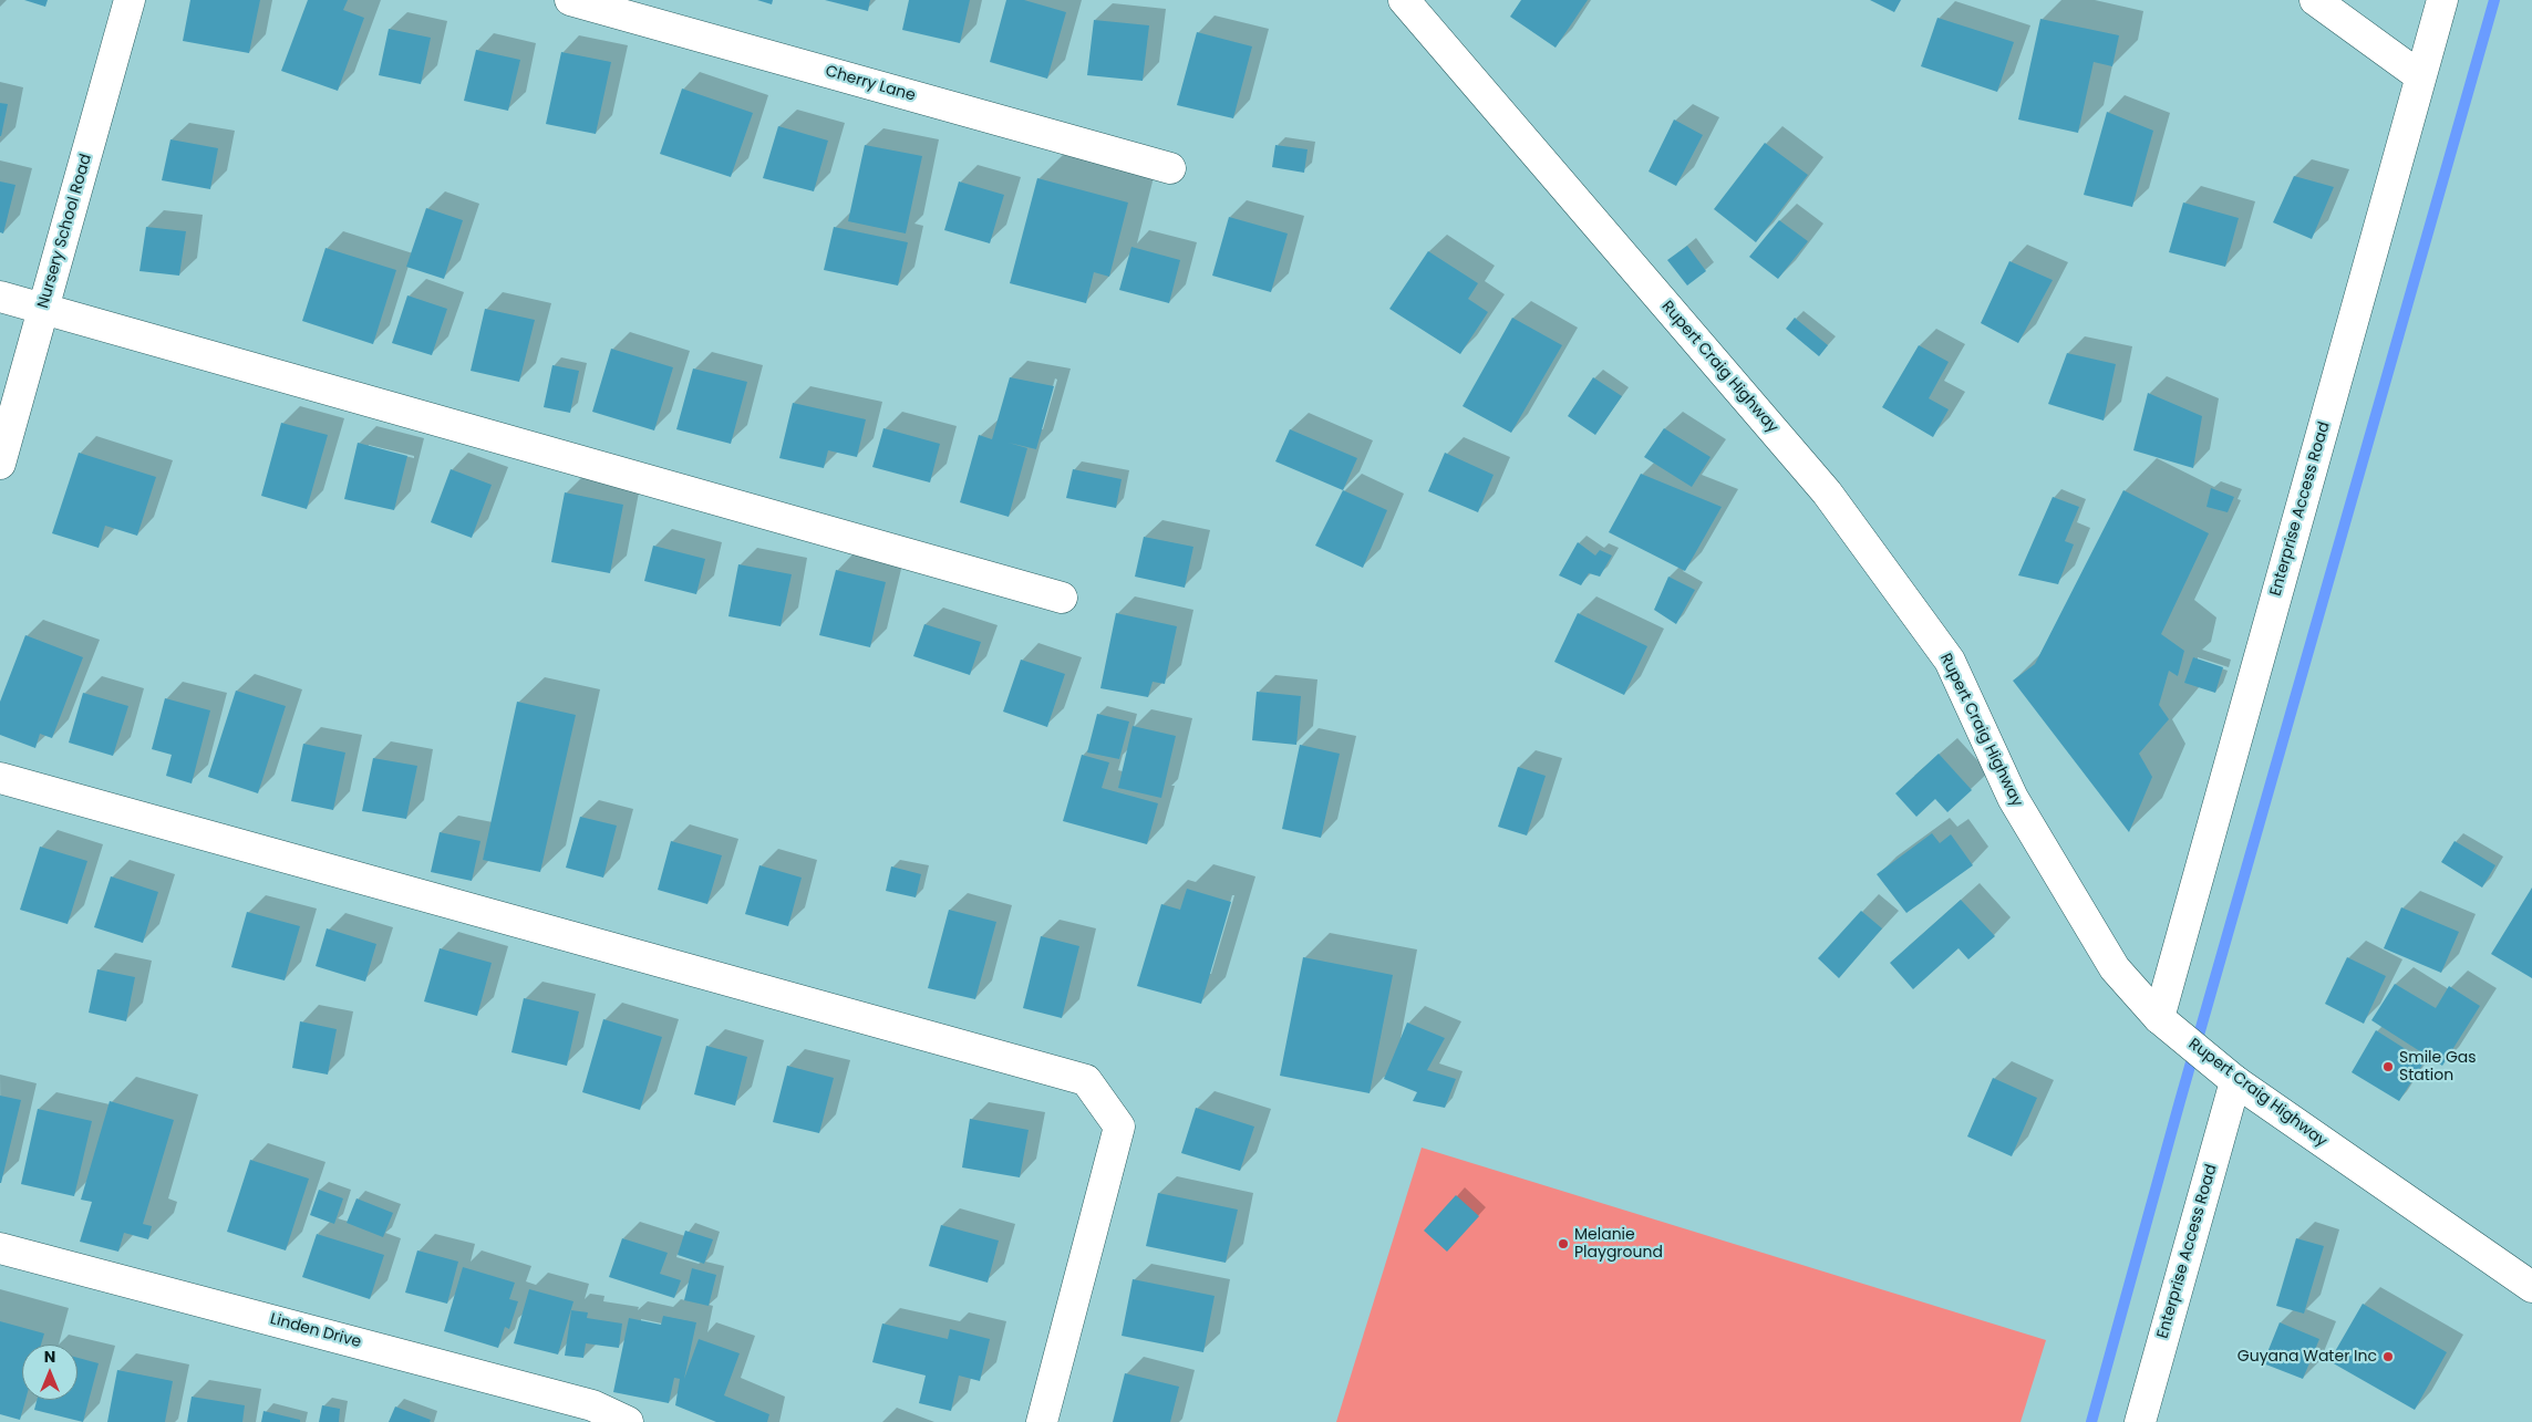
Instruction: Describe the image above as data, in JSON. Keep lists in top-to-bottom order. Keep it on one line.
{"streets":{"street":["Cherry Lane","Nursery School Road","Rupert Craig Highway","Enterprise Access Road","Linden Drive"]},"crossings":[["Rupert Craig Highway","Enterprise Access Road"]],"places":["Smile Gas Station","Melanie Playground","Guyana Water Inc"],"north":"top"}
